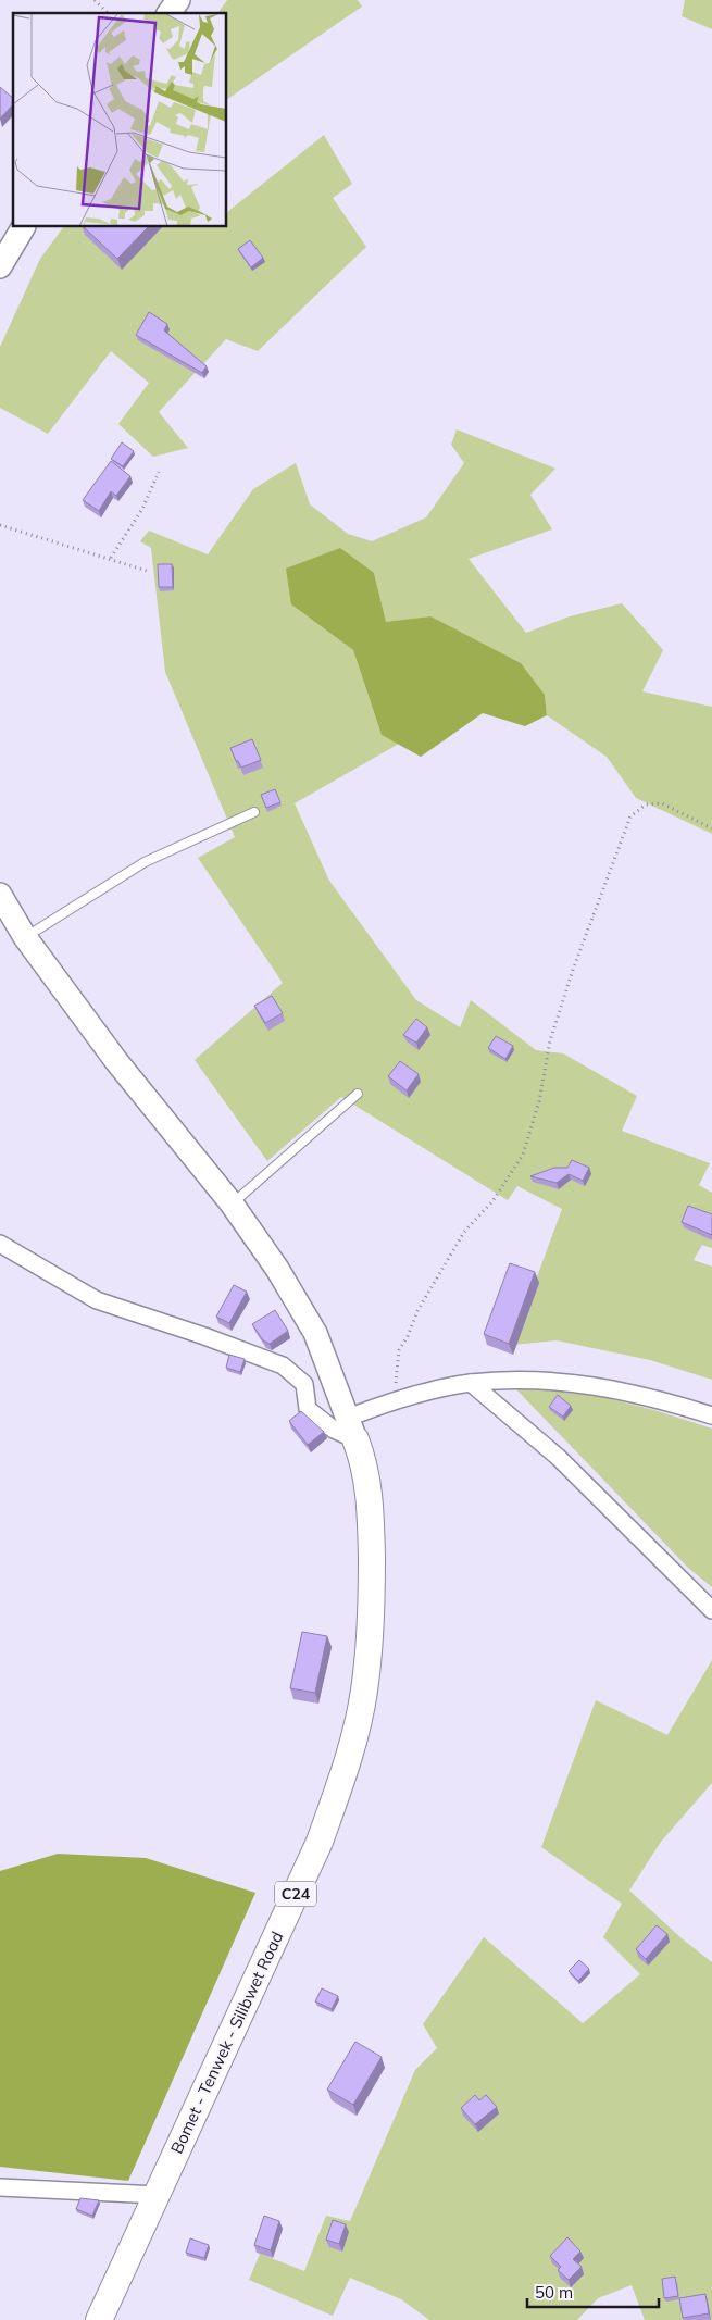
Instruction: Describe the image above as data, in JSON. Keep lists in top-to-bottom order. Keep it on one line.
{"streets":{"main road":["C24","Bomet - Tenwek - Silibwet Road"]},"crossings":[["C24","Bomet - Tenwek - Silibwet Road"]],"scale_bar":"50 m"}
